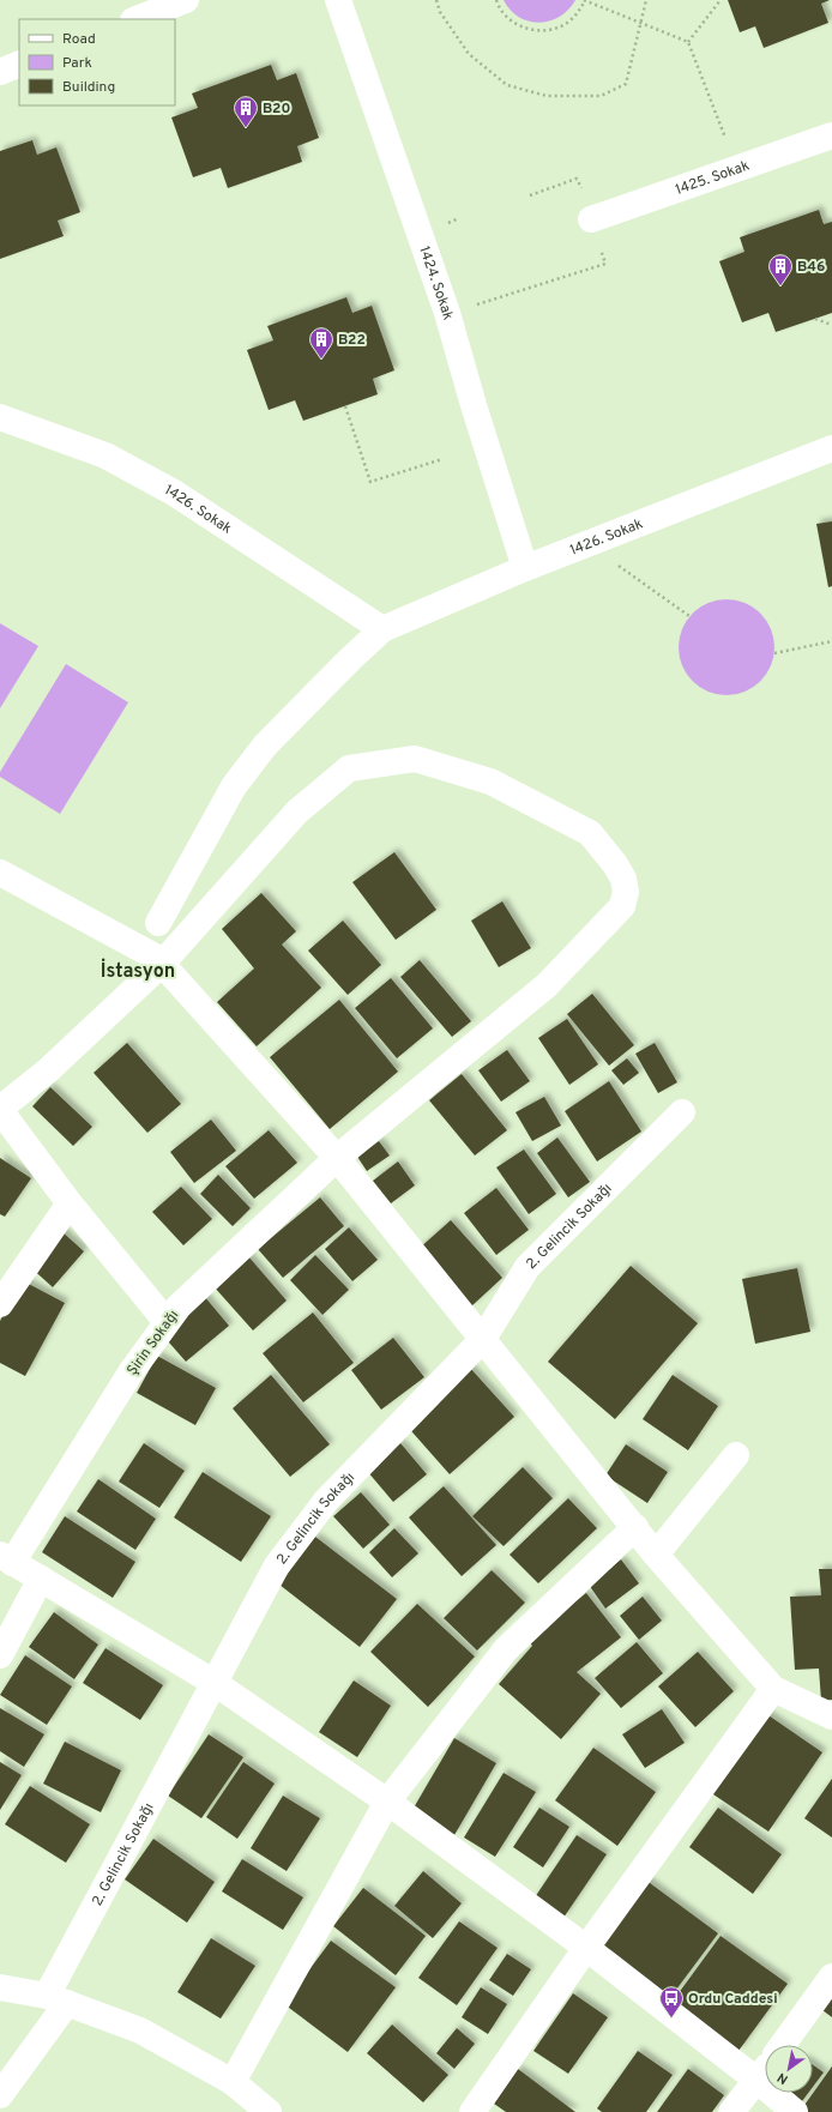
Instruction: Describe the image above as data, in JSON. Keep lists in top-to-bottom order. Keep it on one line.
{"streets":{"street":["1425. Sokak","1424. Sokak","1426. Sokak","2. Gelincik Sokağı","Şirin Sokağı"]},"crossings":[["1424. Sokak","1426. Sokak"]],"districts":["İstasyon"],"places":{"building":["B20","B46","B22"],"bus stop":["Ordu Caddesi"]},"legend":["Road","Park","Building"],"north":"bottom left"}
